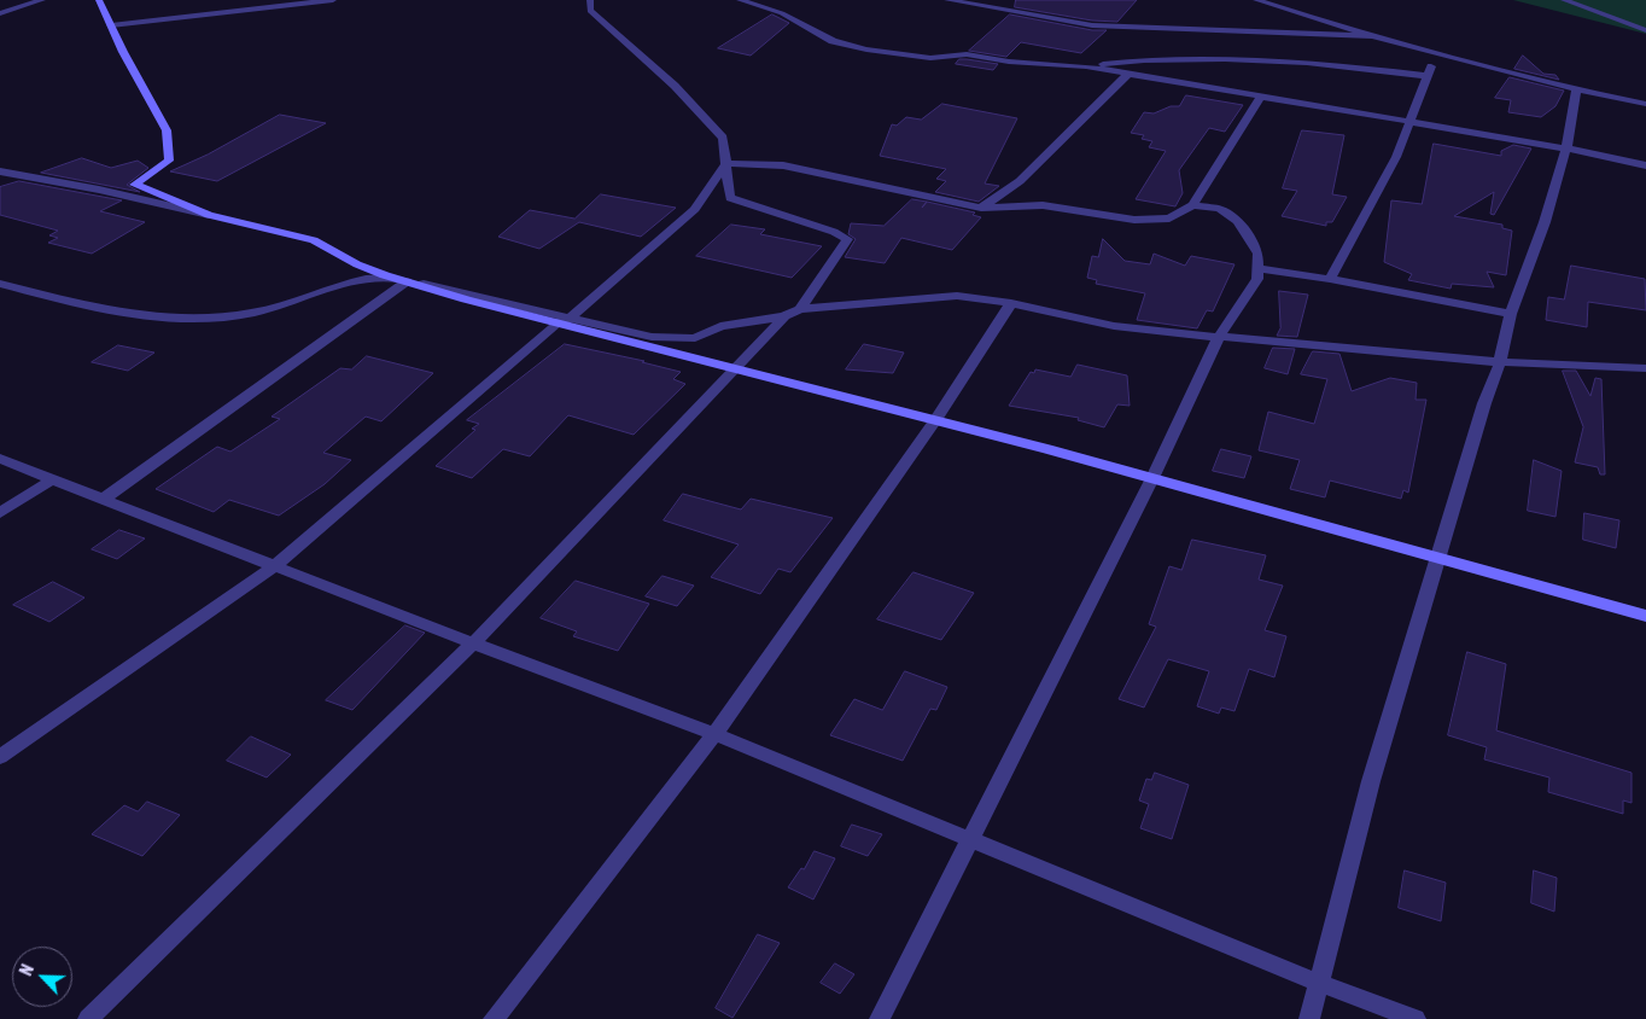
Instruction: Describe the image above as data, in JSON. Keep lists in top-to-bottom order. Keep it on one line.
{"north":"top left"}
